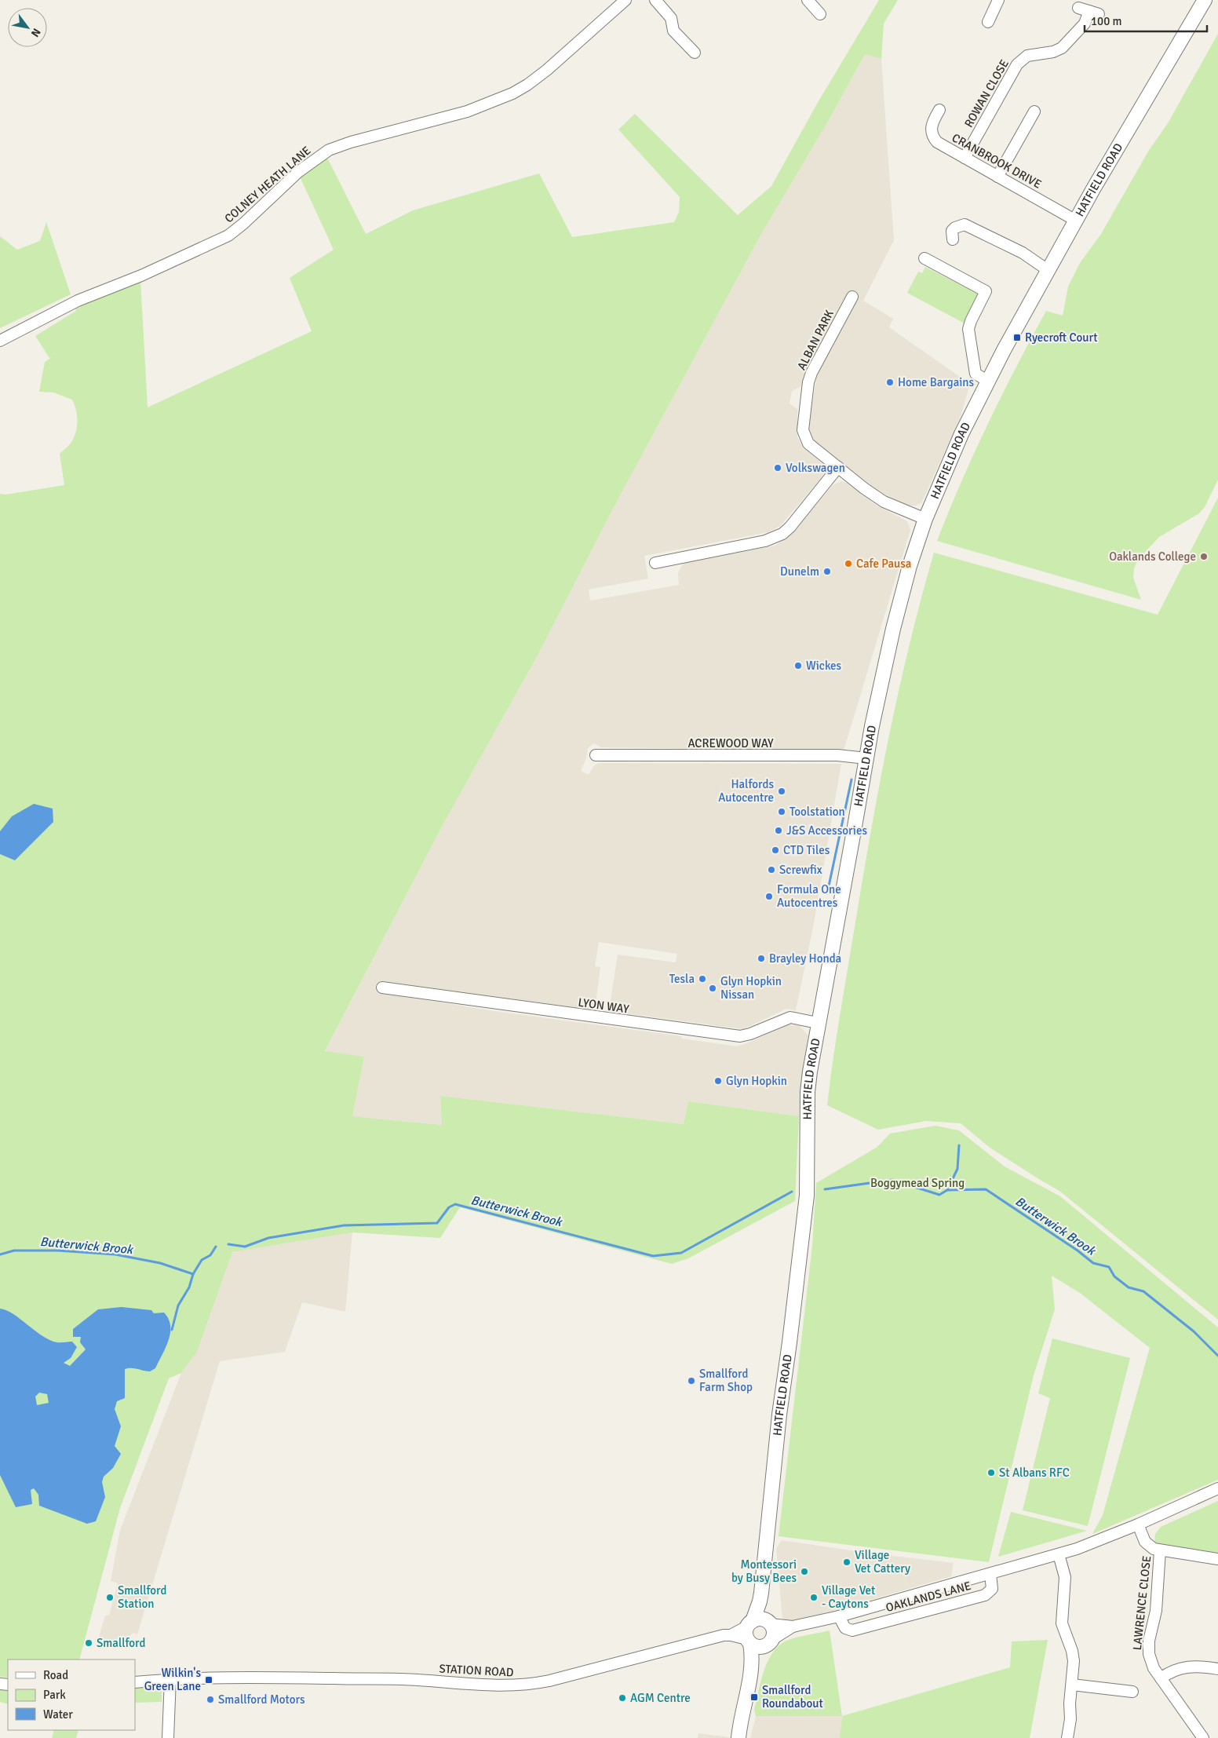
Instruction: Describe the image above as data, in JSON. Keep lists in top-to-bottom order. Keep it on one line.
{"streets":{"main road":["HATFIELD ROAD"],"street":["ROWAN CLOSE","CRANBROOK DRIVE","COLNEY HEATH LANE","ALBAN PARK","ACREWOOD WAY","LYON WAY","OAKLANDS LANE","LAWRENCE CLOSE","STATION ROAD"]},"crossings":[["ROWAN CLOSE","CRANBROOK DRIVE"],["CRANBROOK DRIVE","HATFIELD ROAD"],["HATFIELD ROAD","ALBAN PARK"],["HATFIELD ROAD","ACREWOOD WAY"],["HATFIELD ROAD","LYON WAY"],["HATFIELD ROAD","OAKLANDS LANE"],["HATFIELD ROAD","STATION ROAD"],["OAKLANDS LANE","STATION ROAD"]],"water":["Butterwick Brook"],"parks":["Boggymead Spring"],"places":{"transit":["Ryecroft Court","Wilkin's Green Lane","Smallford Roundabout"],"other":["Home Bargains","Volkswagen","Oaklands College","Cafe Pausa","Dunelm","Wickes","Halfords Autocentre","Toolstation","J&S Accessories","CTD Tiles","Screwfix","Formula One Autocentres","Brayley Honda","Tesla","Glyn Hopkin Nissan","Glyn Hopkin","Smallford Farm Shop","St Albans RFC","Village Vet Cattery","Montessori by Busy Bees","Smallford Station","Village Vet - Caytons","Smallford","AGM Centre","Smallford Motors"]},"legend":["Road","Park","Water"],"scale_bar":"100 m","north":"bottom right"}
